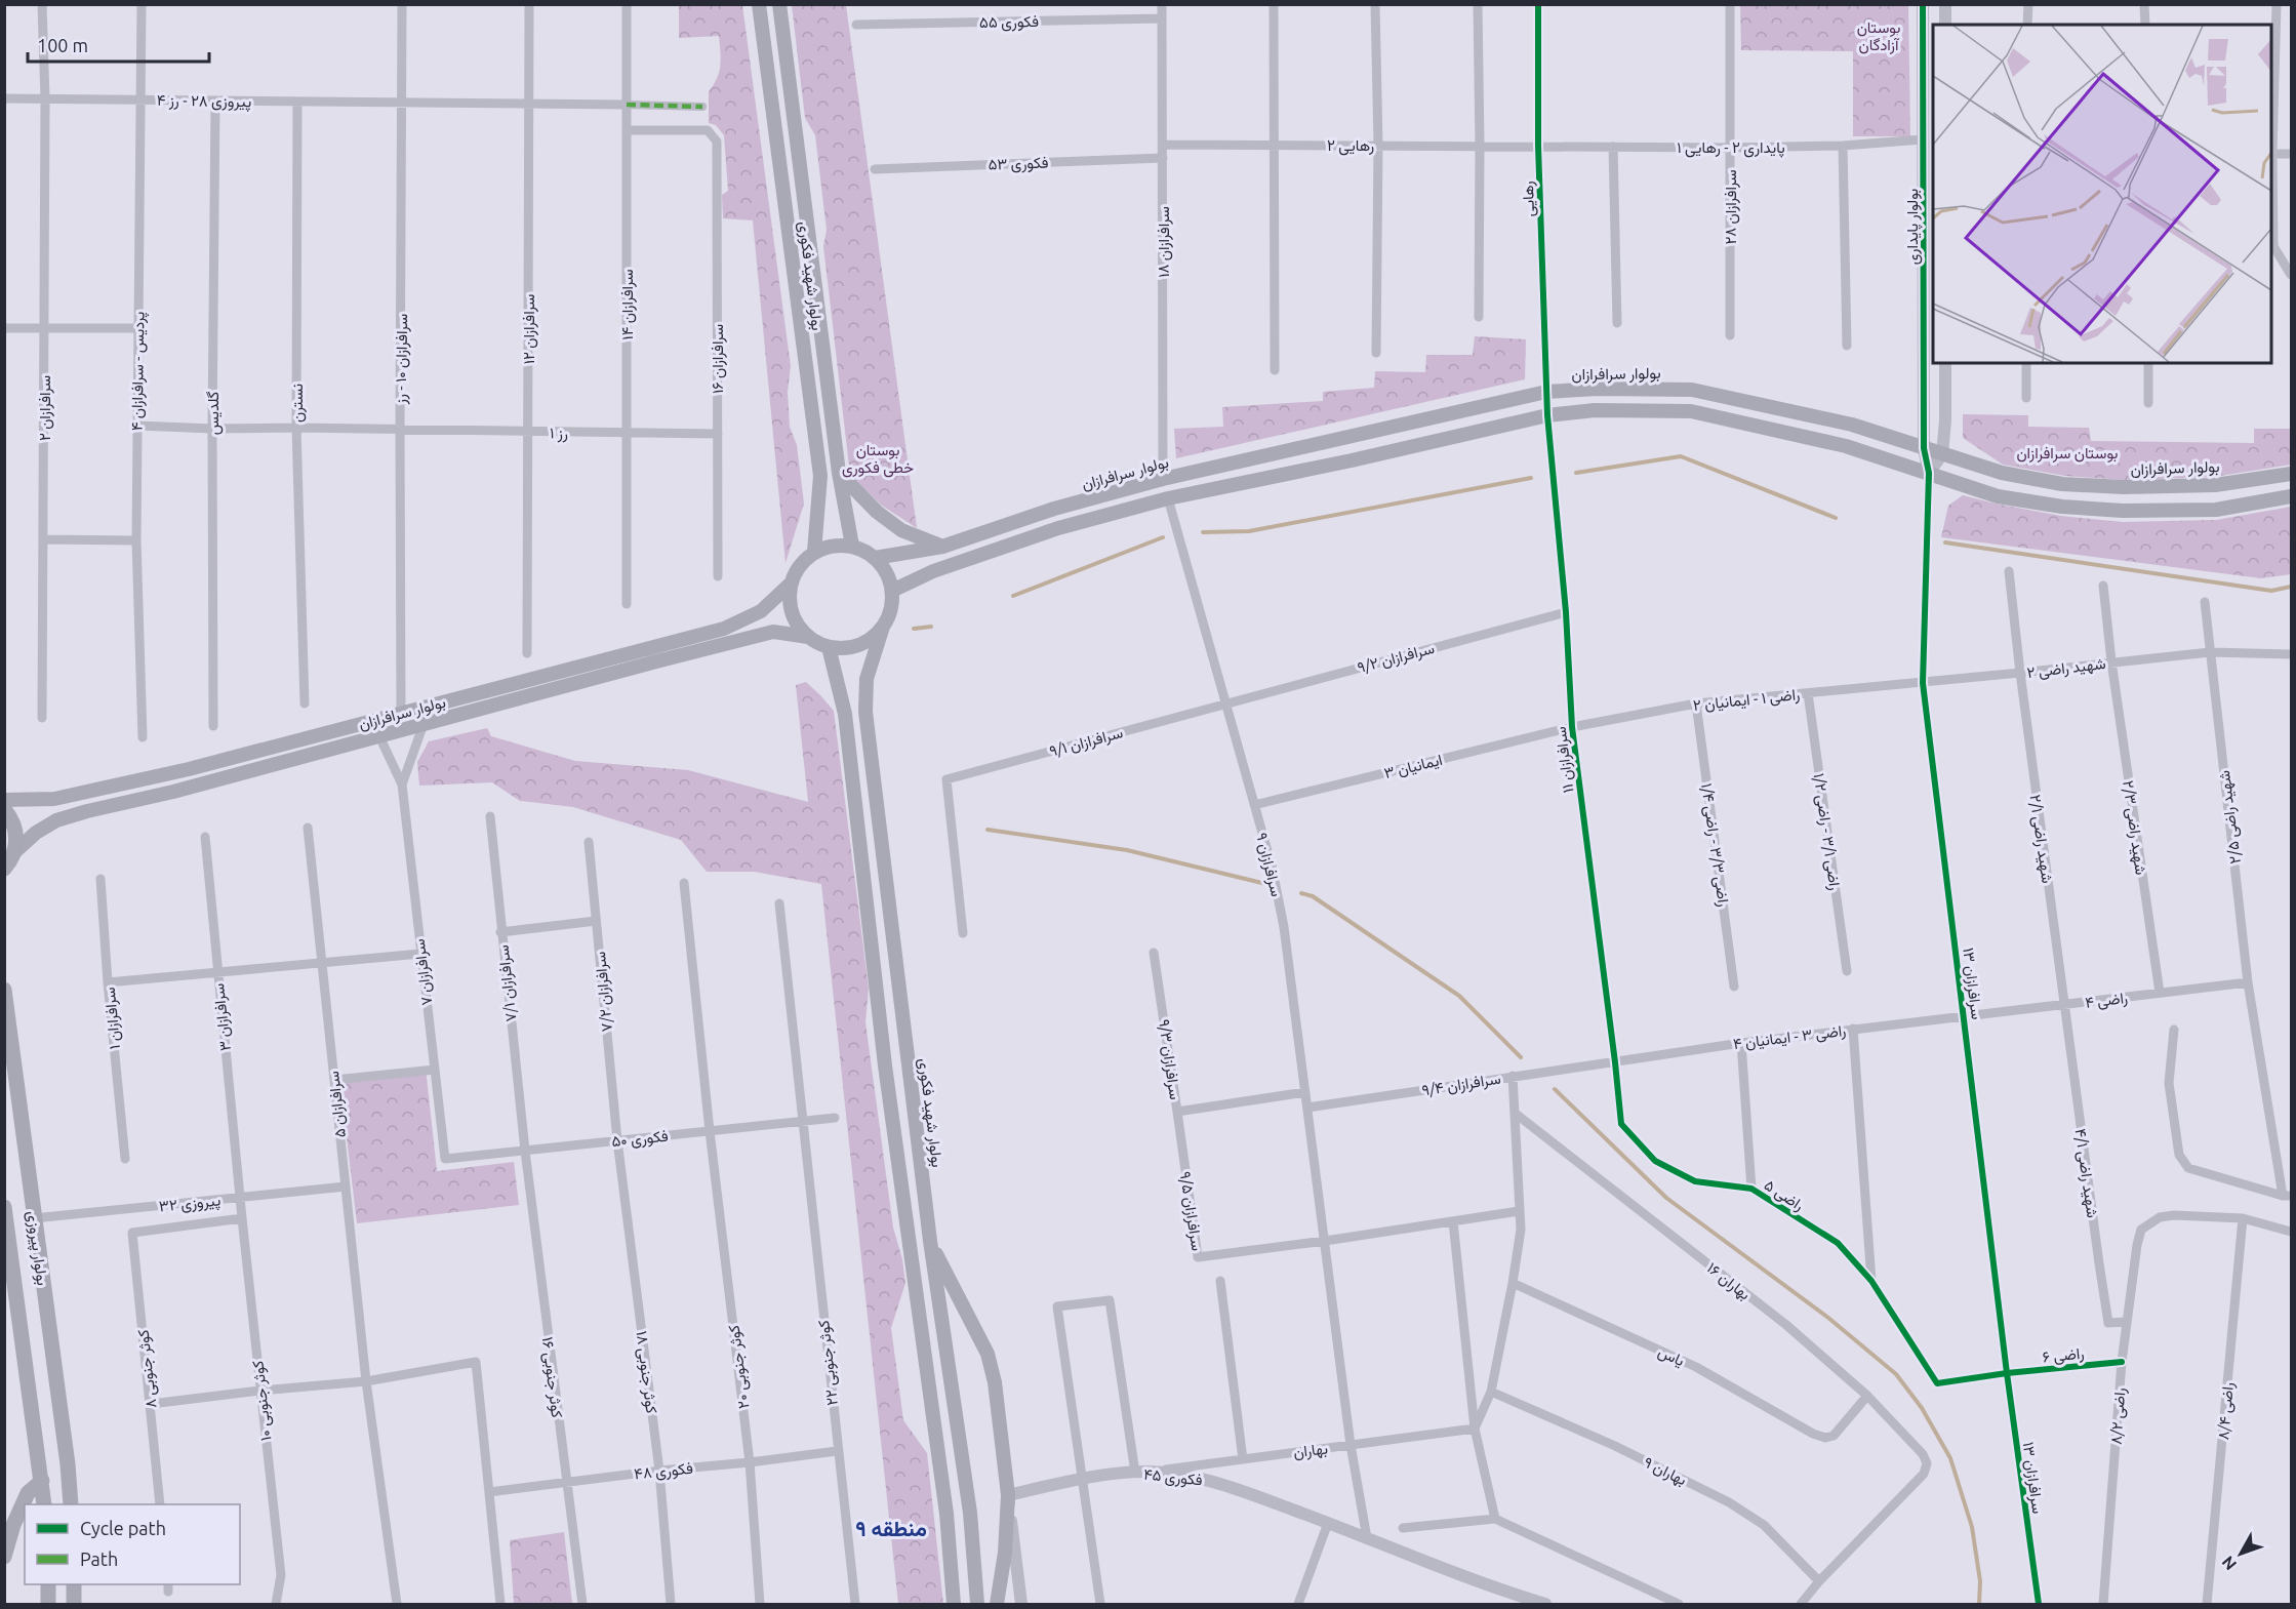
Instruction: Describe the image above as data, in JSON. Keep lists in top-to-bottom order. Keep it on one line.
{"streets":{"main road":["بولوار شهید فکوری","بولوار سرافرازان","بولوار پیروزی"],"street":["فکوری ۵۵","پیروزی ۲۸ - رز ۴","رهایی ۲","پایداری ۲ - رهایی ۱","فکوری ۵۳","رهایی","سرافرازان ۲۸","بولوار پایداری","سرافرازان ۱۸","سرافرازان ۱۴","سرافرازان ۱۲","سرافرازان ۱۰ - رز","سرافرازان ۱۶","پردیس - سرافرازان ۴","نسترن","سرافرازان ۲","گلدیس","رز ۱","سرافرازان ۹/۲","شهید راضی ۲","راضی ۱ - ایمانیان ۲","سرافرازان ۹/۱","سرافرازان ۱۱","ایمانیان ۳","شهید راضی ۲/۵","شهید راضی ۲/۳","راضی ۳/۱ - راضی ۱/۲","شهید راضی ۲/۱","راضی ۳/۳ - راضی ۱/۴","سرافرازان ۹","سرافرازان ۷","سرافرازان ۷/۱","سرافرازان ۱۳","سرافرازان ۷/۲","راضی ۴","سرافرازان ۳","سرافرازان ۱","راضی ۳ - ایمانیان ۴","سرافرازان ۹/۳","سرافرازان ۹/۴","سرافرازان ۵","فکوری ۵۰","شهید راضی ۴/۱","راضی ۵","پیروزی ۳۲","سرافرازان ۹/۵","بهاران ۱۶","راضی ۶","یاس","کوثر جنوبی ۲۲","کوثر جنوبی ۲۰","کوثر جنوبی ۸","کوثر جنوبی ۱۸","کوثر جنوبی ۱۶","کوثر جنوبی ۱۰","راضی ۸/۴","راضی ۸/۲","بهاران","فکوری ۴۸","بهاران ۹","فکوری ۴۵"]},"crossings":[["فکوری ۵۵","سرافرازان ۱۸"],["پیروزی ۲۸ - رز ۴","سرافرازان ۱۴"],["پیروزی ۲۸ - رز ۴","سرافرازان ۱۲"],["پیروزی ۲۸ - رز ۴","سرافرازان ۱۰ - رز"],["پیروزی ۲۸ - رز ۴","پردیس - سرافرازان ۴"],["پیروزی ۲۸ - رز ۴","نسترن"],["پیروزی ۲۸ - رز ۴","سرافرازان ۲"],["پیروزی ۲۸ - رز ۴","گلدیس"],["رهایی ۲","پایداری ۲ - رهایی ۱"],["رهایی ۲","رهایی"],["رهایی ۲","سرافرازان ۱۸"],["پایداری ۲ - رهایی ۱","رهایی"],["پایداری ۲ - رهایی ۱","سرافرازان ۲۸"],["پایداری ۲ - رهایی ۱","بولوار پایداری"],["فکوری ۵۳","سرافرازان ۱۸"],["رهایی","بولوار سرافرازان"],["رهایی","سرافرازان ۱۱"],["بولوار پایداری","بولوار سرافرازان"],["بولوار پایداری","سرافرازان ۱۳"],["سرافرازان ۱۸","بولوار سرافرازان"],["بولوار شهید فکوری","بولوار سرافرازان"],["سرافرازان ۱۴","سرافرازان ۱۶"],["سرافرازان ۱۴","رز ۱"],["سرافرازان ۱۲","رز ۱"],["سرافرازان ۱۰ - رز","بولوار سرافرازان"],["سرافرازان ۱۰ - رز","رز ۱"],["سرافرازان ۱۶","رز ۱"],["پردیس - سرافرازان ۴","رز ۱"],["نسترن","رز ۱"],["گلدیس","رز ۱"],["سرافرازان ۹/۲","سرافرازان ۹/۱"],["سرافرازان ۹/۲","سرافرازان ۱۱"],["سرافرازان ۹/۲","سرافرازان ۹"],["شهید راضی ۲","راضی ۱ - ایمانیان ۲"],["شهید راضی ۲","شهید راضی ۲/۵"],["شهید راضی ۲","شهید راضی ۲/۳"],["شهید راضی ۲","شهید راضی ۲/۱"],["شهید راضی ۲","سرافرازان ۱۳"],["راضی ۱ - ایمانیان ۲","سرافرازان ۱۱"],["راضی ۱ - ایمانیان ۲","ایمانیان ۳"],["راضی ۱ - ایمانیان ۲","راضی ۳/۱ - راضی ۱/۲"],["راضی ۱ - ایمانیان ۲","راضی ۳/۳ - راضی ۱/۴"],["راضی ۱ - ایمانیان ۲","سرافرازان ۱۳"],["سرافرازان ۹/۱","سرافرازان ۹"],["سرافرازان ۱۱","ایمانیان ۳"],["سرافرازان ۱۱","راضی ۳ - ایمانیان ۴"],["سرافرازان ۱۱","سرافرازان ۹/۴"],["سرافرازان ۱۱","راضی ۵"],["ایمانیان ۳","سرافرازان ۹"],["شهید راضی ۲/۵","راضی ۴"],["شهید راضی ۲/۳","راضی ۴"],["شهید راضی ۲/۱","راضی ۴"],["شهید راضی ۲/۱","شهید راضی ۴/۱"],["سرافرازان ۹","سرافرازان ۹/۳"],["سرافرازان ۹","سرافرازان ۹/۴"],["سرافرازان ۹","سرافرازان ۹/۵"],["سرافرازان ۹","بهاران"],["سرافرازان ۹","فکوری ۴۵"],["سرافرازان ۷","فکوری ۵۰"],["سرافرازان ۷/۱","فکوری ۵۰"],["سرافرازان ۷/۱","کوثر جنوبی ۱۶"],["سرافرازان ۱۳","راضی ۴"],["سرافرازان ۱۳","راضی ۳ - ایمانیان ۴"],["سرافرازان ۱۳","راضی ۶"],["سرافرازان ۷/۲","فکوری ۵۰"],["سرافرازان ۷/۲","کوثر جنوبی ۱۸"],["راضی ۴","راضی ۳ - ایمانیان ۴"],["راضی ۴","شهید راضی ۴/۱"],["سرافرازان ۳","پیروزی ۳۲"],["سرافرازان ۳","کوثر جنوبی ۱۰"],["راضی ۳ - ایمانیان ۴","سرافرازان ۹/۴"],["راضی ۳ - ایمانیان ۴","راضی ۵"],["سرافرازان ۹/۳","سرافرازان ۹/۵"],["سرافرازان ۹/۴","راضی ۵"],["سرافرازان ۵","پیروزی ۳۲"],["فکوری ۵۰","کوثر جنوبی ۲۲"],["فکوری ۵۰","کوثر جنوبی ۲۰"],["فکوری ۵۰","کوثر جنوبی ۱۸"],["فکوری ۵۰","کوثر جنوبی ۱۶"],["شهید راضی ۴/۱","راضی ۸/۲"],["راضی ۵","راضی ۶"],["پیروزی ۳۲","بولوار پیروزی"],["پیروزی ۳۲","کوثر جنوبی ۱۰"],["بهاران ۱۶","یاس"],["بهاران ۱۶","بهاران ۹"],["راضی ۶","راضی ۸/۲"],["کوثر جنوبی ۲۲","فکوری ۴۸"],["کوثر جنوبی ۲۰","فکوری ۴۸"],["کوثر جنوبی ۸","کوثر جنوبی ۱۰"],["کوثر جنوبی ۱۸","فکوری ۴۸"],["کوثر جنوبی ۱۶","فکوری ۴۸"],["راضی ۸/۴","راضی ۸/۲"],["بهاران","فکوری ۴۵"]],"districts":["منطقه ۹"],"parks":["بوستان آزادگان","بوستان خطی فکوری","بوستان سرافرازان"],"legend":["Cycle path","Path"],"scale_bar":"100 m","north":"bottom left"}
